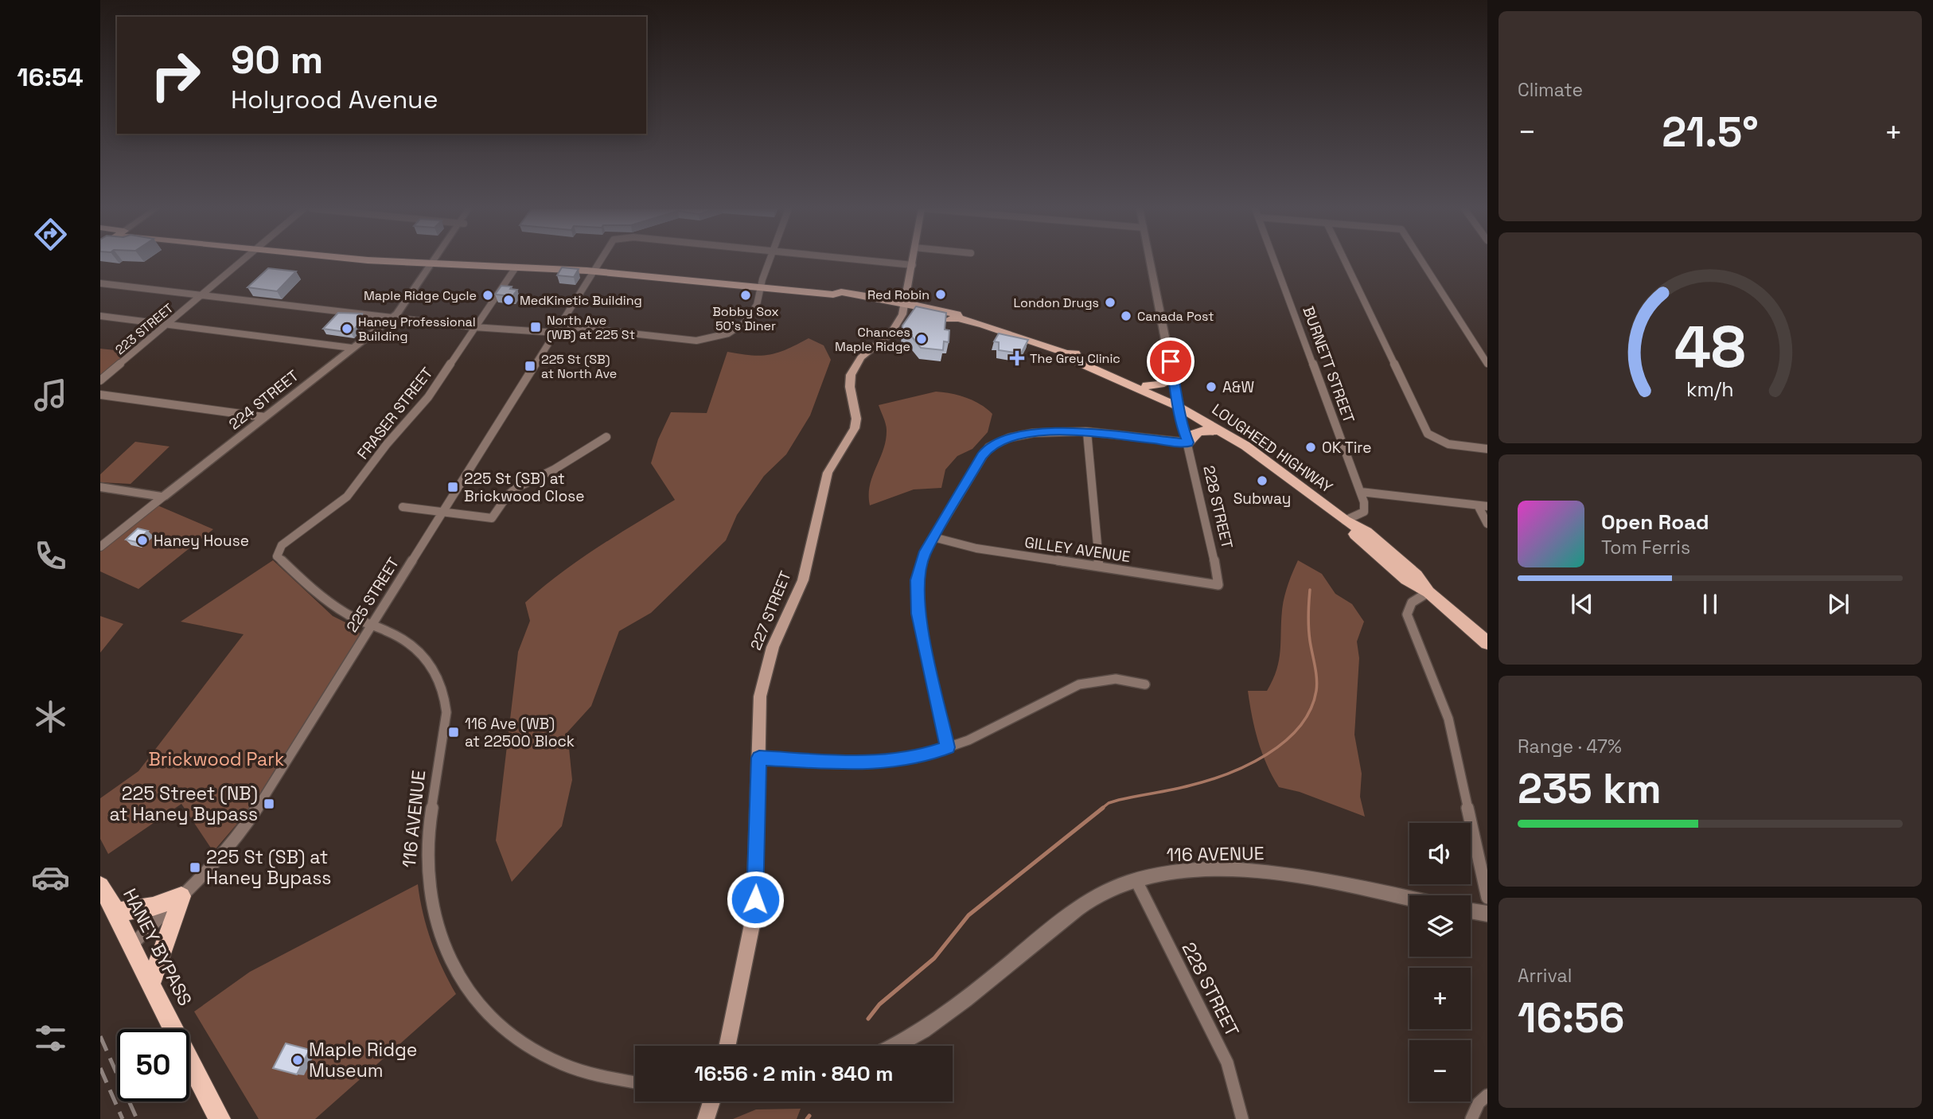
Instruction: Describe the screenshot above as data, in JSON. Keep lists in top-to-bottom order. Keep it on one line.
{"streets":{"highway":["HANEY BYPASS"],"main road":["LOUGHEED HIGHWAY","227 STREET"],"street":["223 STREET","BURNETT STREET","224 STREET","FRASER STREET","228 STREET","GILLEY AVENUE","225 STREET","116 AVENUE"]},"crossings":[["BURNETT STREET","LOUGHEED HIGHWAY"],["224 STREET","LOUGHEED HIGHWAY"],["FRASER STREET","LOUGHEED HIGHWAY"],["FRASER STREET","116 AVENUE"],["LOUGHEED HIGHWAY","228 STREET"],["LOUGHEED HIGHWAY","225 STREET"],["LOUGHEED HIGHWAY","227 STREET"],["228 STREET","GILLEY AVENUE"],["228 STREET","116 AVENUE"],["225 STREET","116 AVENUE"],["225 STREET","HANEY BYPASS"]],"parks":["Brickwood Park"],"places":{"other":["Red Robin","Maple Ridge Cycle","Bobby Sox 50's Diner","MedKinetic Building","London Drugs","Canada Post","Haney Professional Building","Chances Maple Ridge","A&W","OK Tire","Subway","Haney House","Maple Ridge Museum"],"transit":["North Ave (WB) at 225 St","225 St (SB) at North Ave","225 St (SB) at Brickwood Close","116 Ave (WB) at 22500 Block","225 Street (NB) at Haney Bypass","225 St (SB) at Haney Bypass"],"health":["The Grey Clinic"]},"page":{"tabs":"16:54","tile":["Climate",["Range · 47%","235 km"],["Arrival","16:56"]],"turn":["90 m","Holyrood Avenue"],"heat":["−","21.5°","+"],"song":["Open Road","Tom Ferris"],"map_buttons":["+","−"],"limit":"50","trip":"16:56 · 2 min · 840 m","gauge":["48","km/h"]}}
